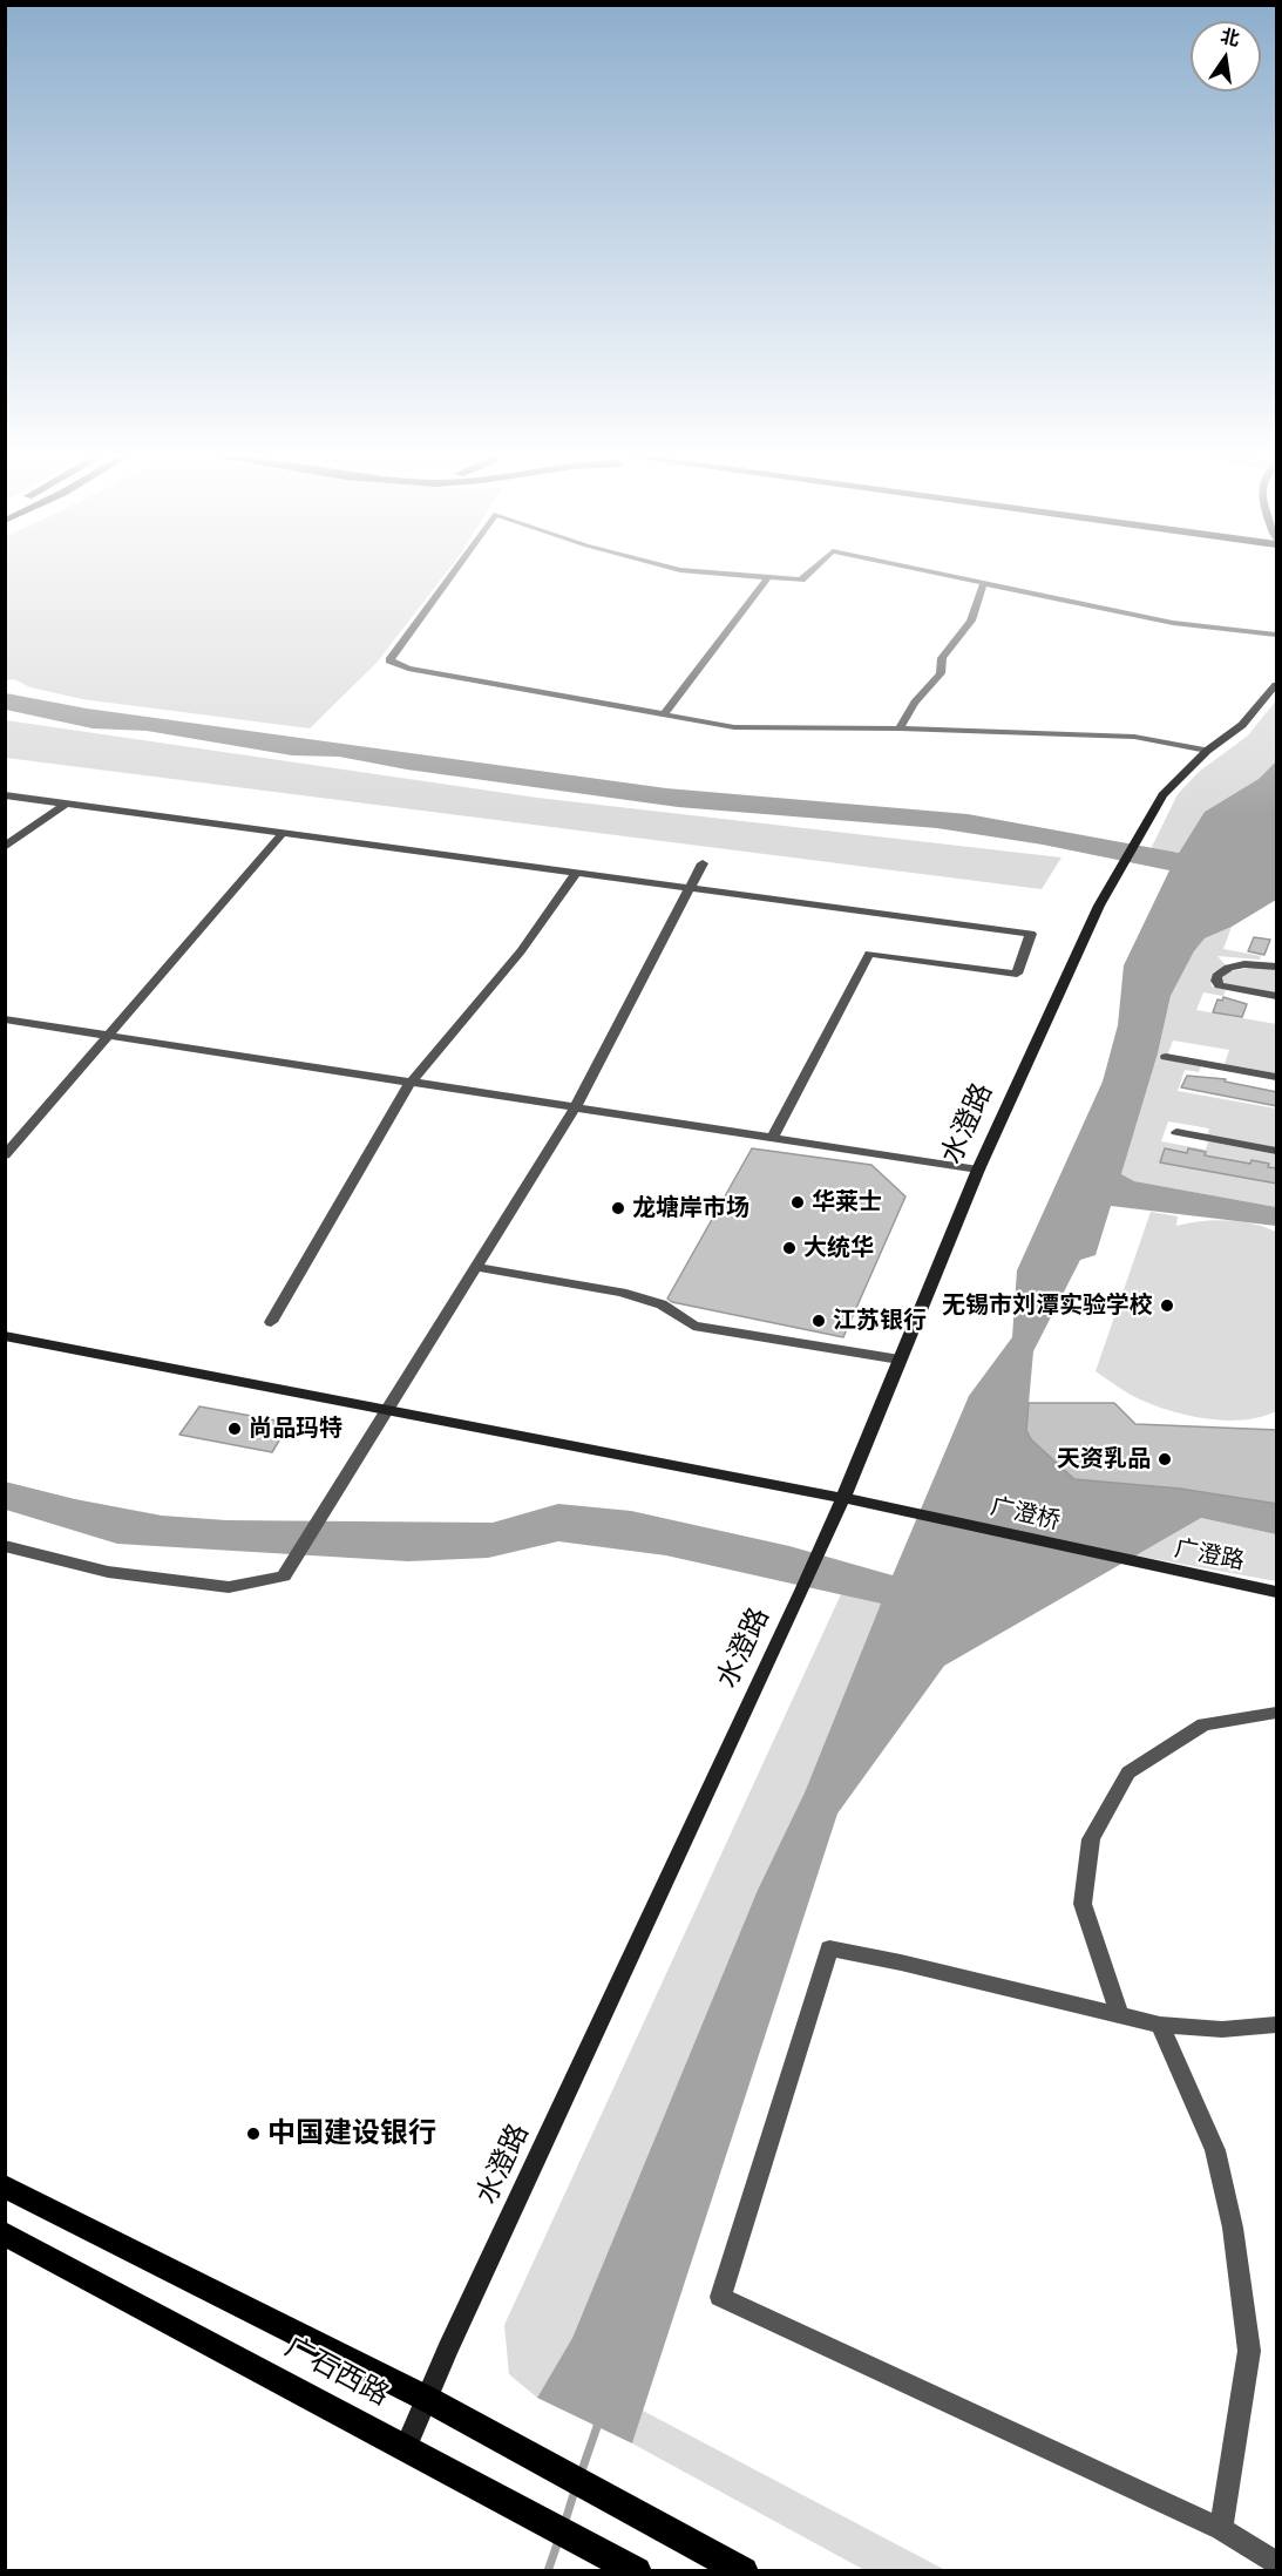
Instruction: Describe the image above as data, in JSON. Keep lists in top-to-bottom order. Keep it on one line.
{"streets":{"main road":["广石西路"],"street":["水澄路","广澄桥","广澄路"]},"crossings":[["水澄路","广澄桥"],["水澄路","广石西路"],["广澄桥","广澄路"]],"places":["华莱士","龙塘岸市场","大统华","无锡市刘潭实验学校","江苏银行","尚品玛特","天资乳品","中国建设银行"],"north":"top"}
